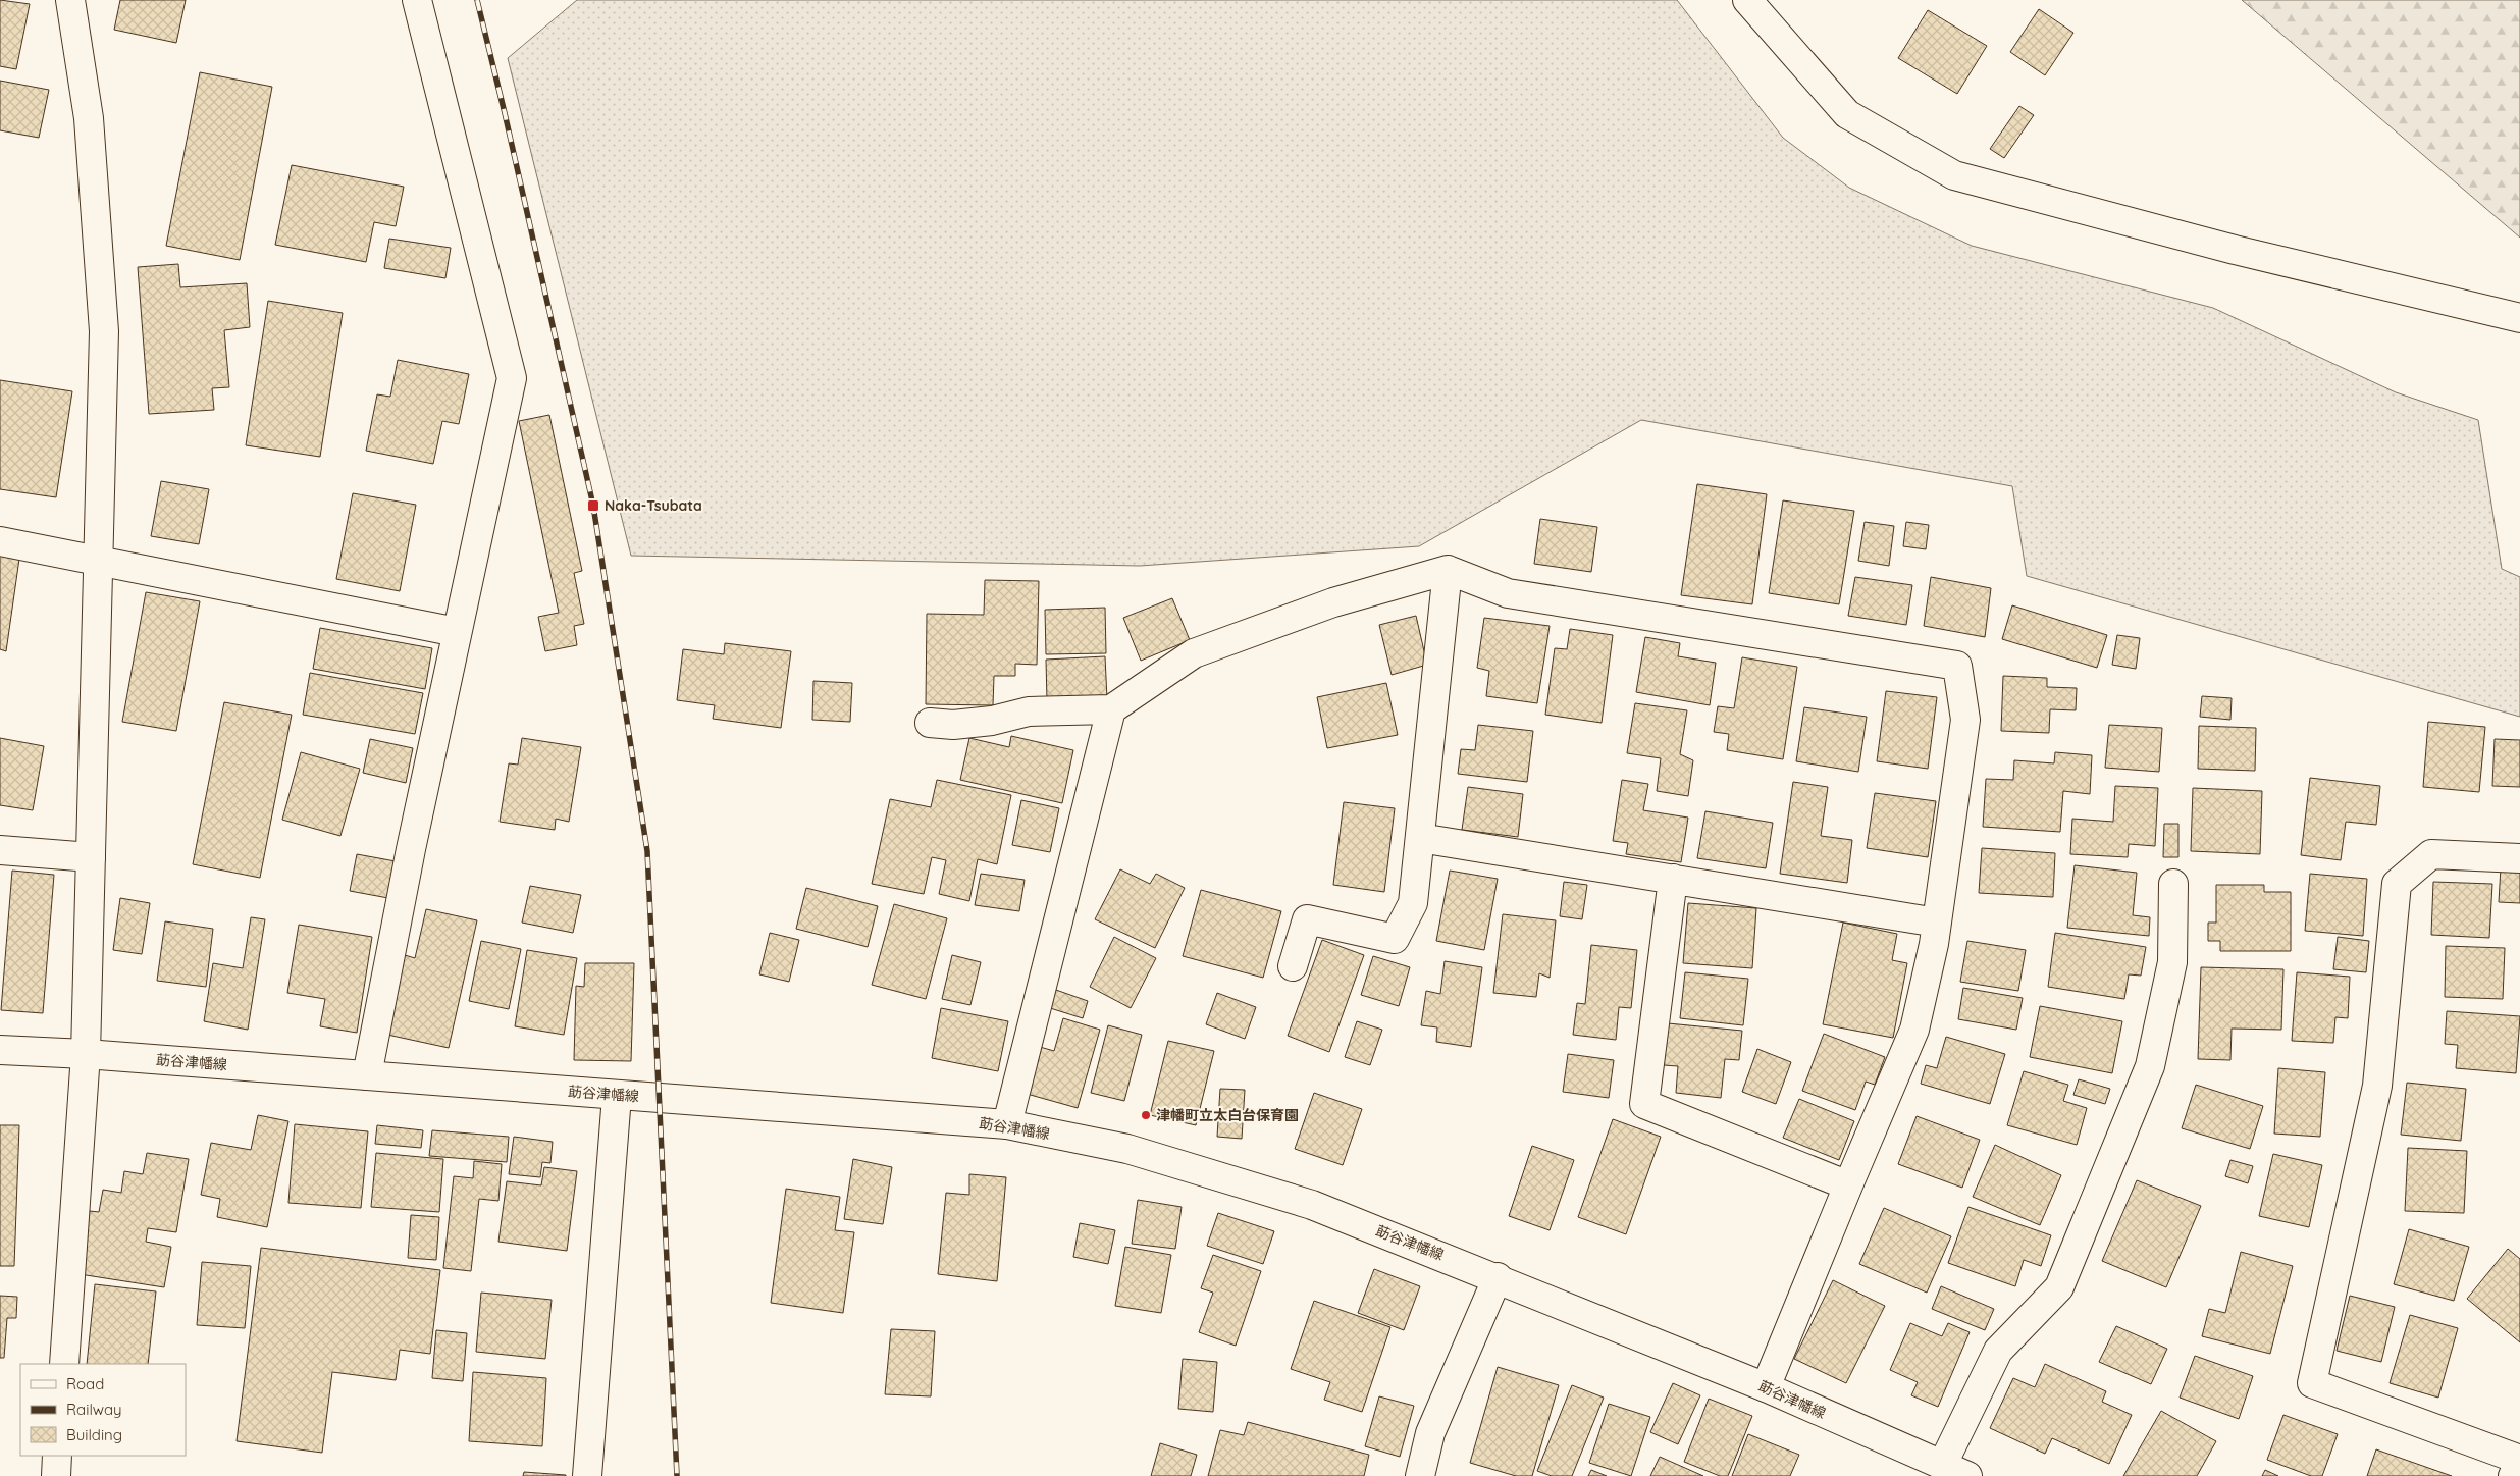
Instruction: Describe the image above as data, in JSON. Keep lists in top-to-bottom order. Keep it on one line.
{"streets":{"street":["莇谷津幡線"]},"places":{"transit":["Naka-Tsubata"],"other":["津幡町立太白台保育園"]},"legend":["Road","Railway","Building"]}
